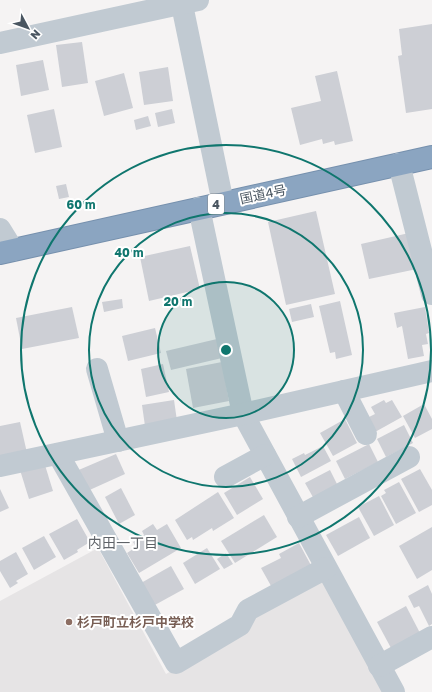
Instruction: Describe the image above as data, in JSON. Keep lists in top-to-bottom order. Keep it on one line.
{"streets":{"highway":["国道4号","4"]},"districts":["内田一丁目"],"places":["杉戸町立杉戸中学校"],"north":"bottom right","rings":["60 m","40 m","20 m"]}
